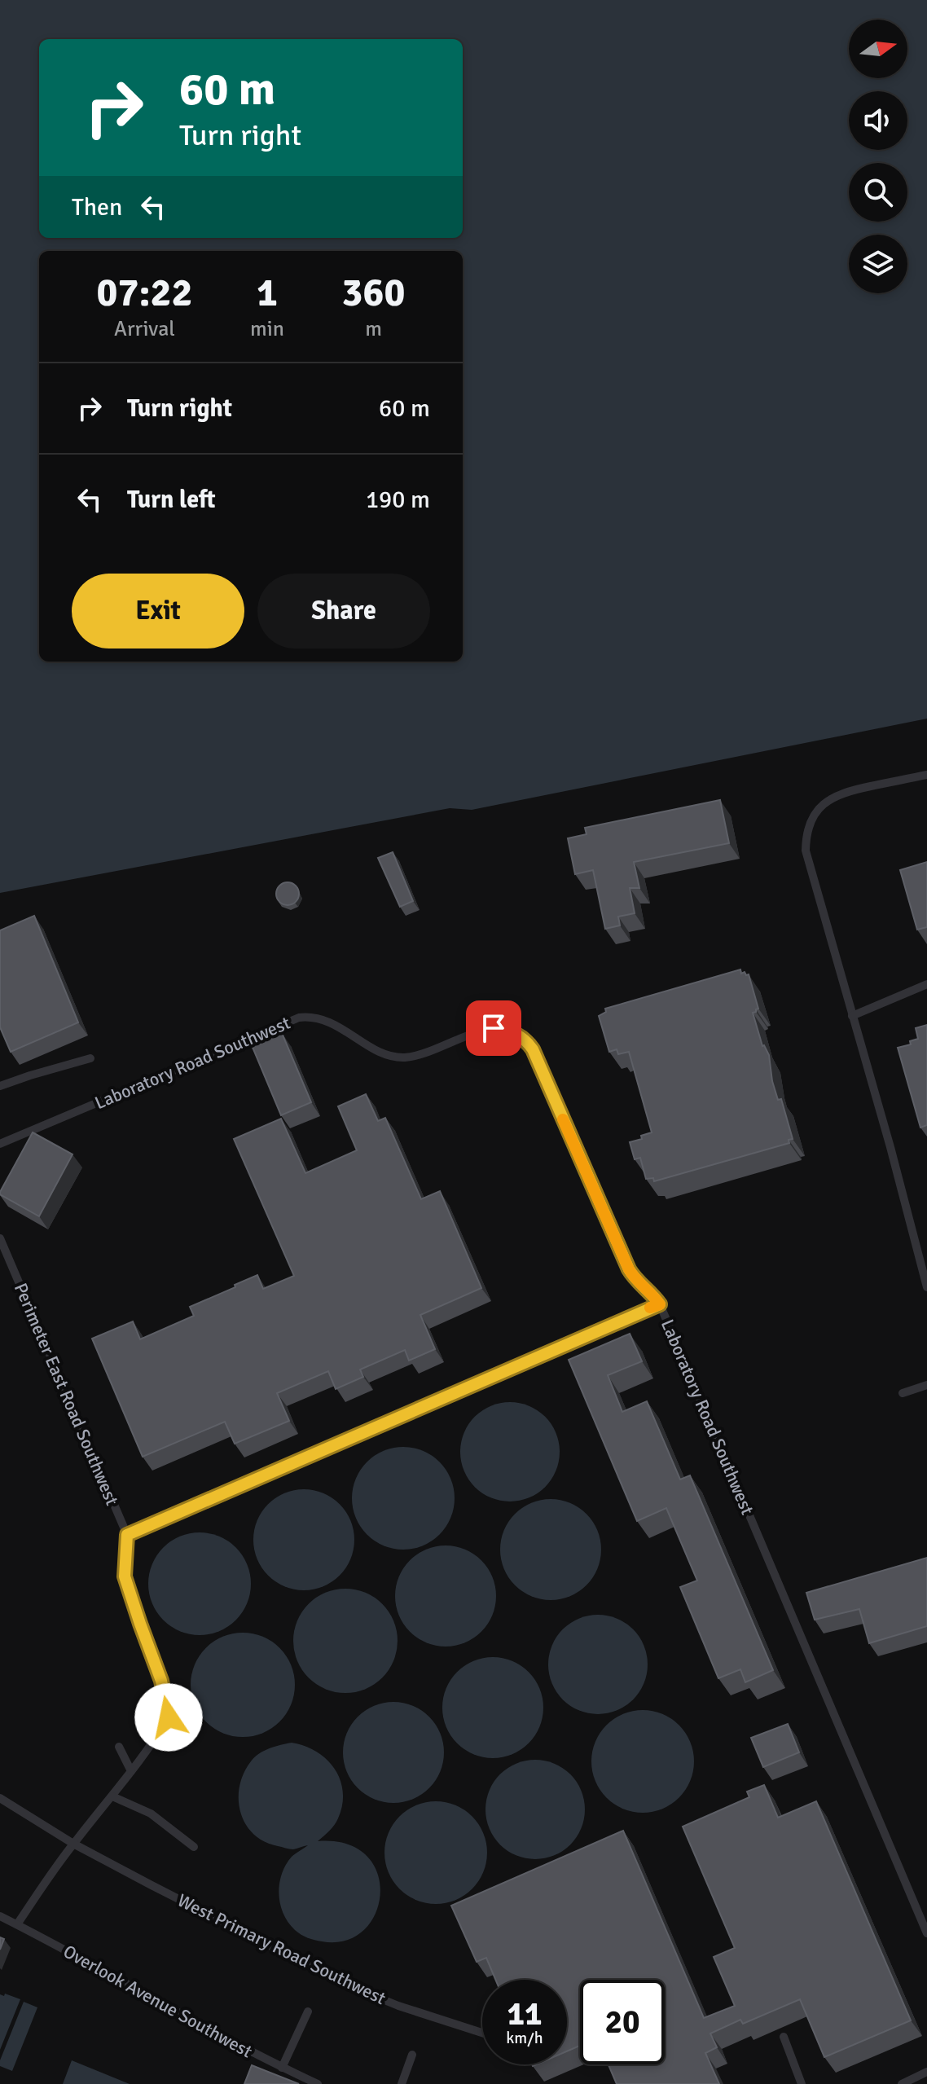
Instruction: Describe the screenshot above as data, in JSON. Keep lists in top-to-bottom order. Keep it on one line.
{"streets":{"lane":["Laboratory Road Southwest","Perimeter East Road Southwest","West Primary Road Southwest","Overlook Avenue Southwest"]},"crossings":[["Perimeter East Road Southwest","West Primary Road Southwest"],["Perimeter East Road Southwest","Overlook Avenue Southwest"]],"north":"right","page":{"turn":["60 m","Turn right"],"then":"Then","eta":["07:22","Arrival","1","min","360","m"],"list":[{"name":"Turn right","value":"60 m"},{"name":"Turn left","value":"190 m"}],"buttons":["Exit","Share"],"speed":"11 km/h","limit":"20"}}
